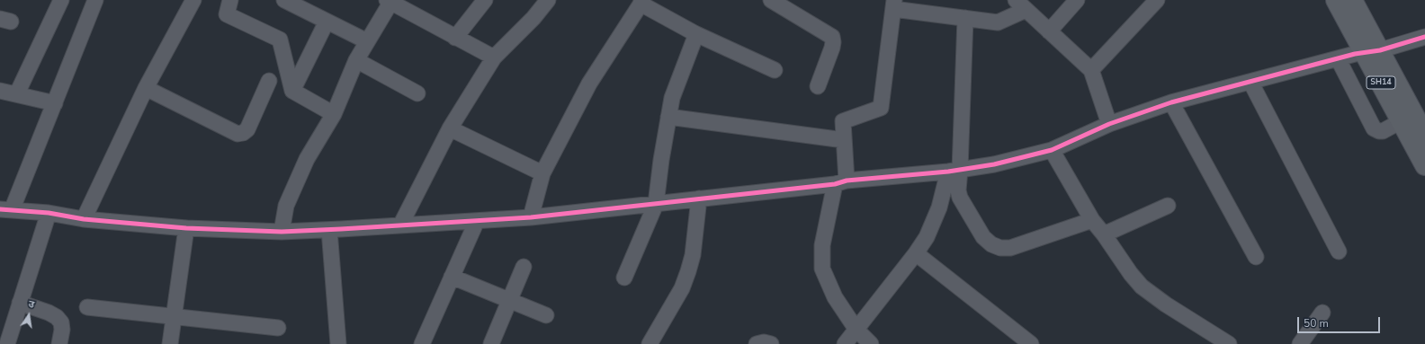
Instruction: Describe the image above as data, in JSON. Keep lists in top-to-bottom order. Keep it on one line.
{"streets":{"main road":["SH14"]},"scale_bar":"50 m","north":"top"}
